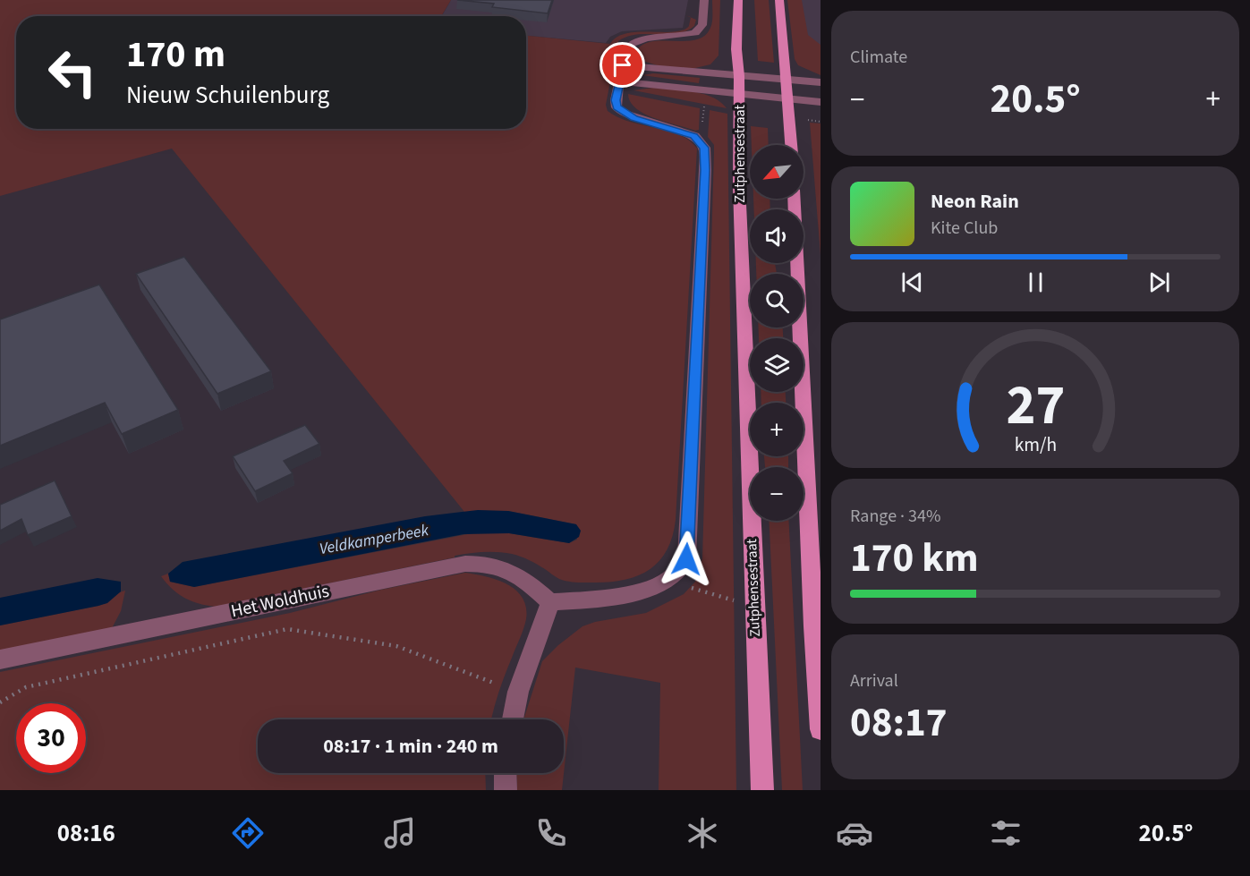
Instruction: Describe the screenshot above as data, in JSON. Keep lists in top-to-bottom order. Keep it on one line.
{"streets":{"main road":["Zutphensestraat"],"street":["Het Woldhuis"]},"water":["Veldkamperbeek"],"north":"bottom left","page":{"tile":["Climate",["Range · 34%","170 km"],["Arrival","08:17"]],"turn":["170 m","Nieuw Schuilenburg"],"heat":["−","20.5°","+"],"map_buttons":["+","−"],"song":["Neon Rain","Kite Club"],"limit":"30","trip":"08:17 · 1 min · 240 m","tabs":["08:16","20.5°"],"gauge":["27","km/h"]}}
